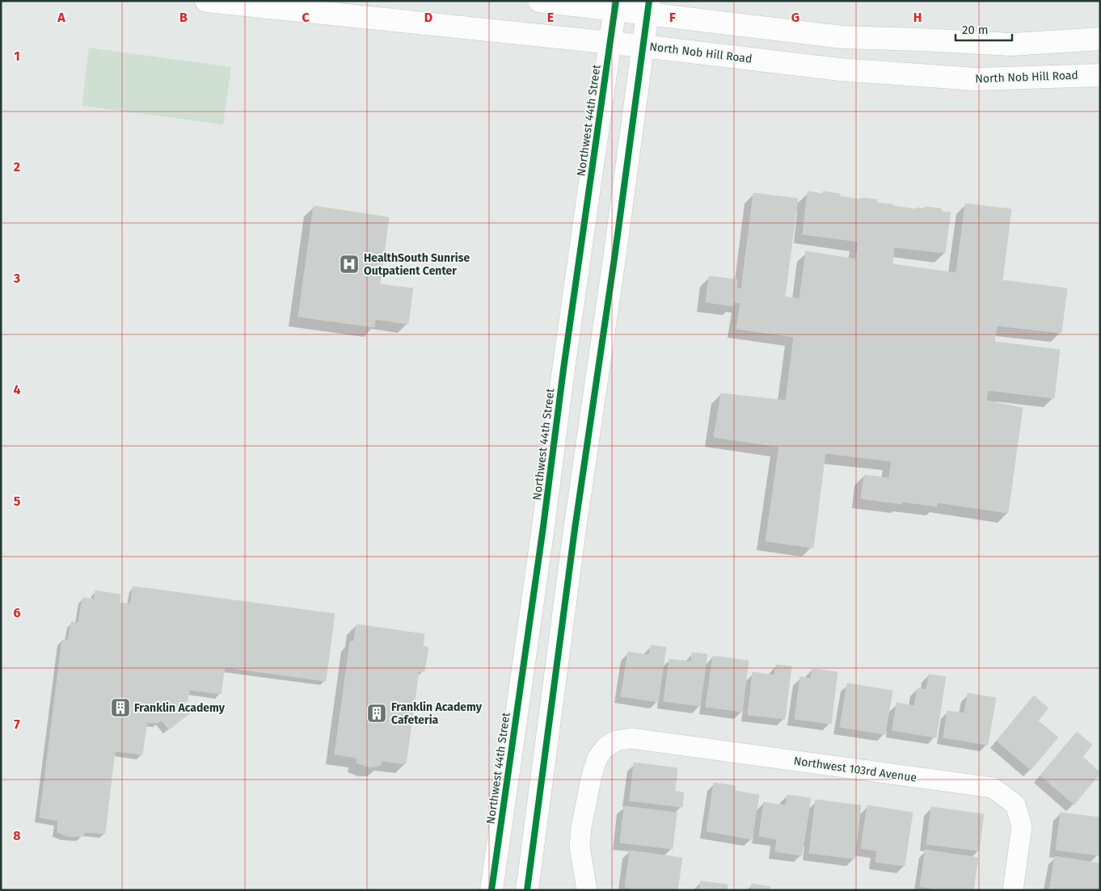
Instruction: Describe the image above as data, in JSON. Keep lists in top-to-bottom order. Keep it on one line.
{"streets":{"street":["North Nob Hill Road","Northwest 44th Street","Northwest 103rd Avenue"]},"crossings":[["North Nob Hill Road","Northwest 44th Street"]],"places":{"hospital":["HealthSouth Sunrise Outpatient Center"],"building":["Franklin Academy","Franklin Academy Cafeteria"]},"scale_bar":"20 m","grid":{"columns":["A","B","C","D","E","F","G","H"],"rows":["1","2","3","4","5","6","7","8"]}}
